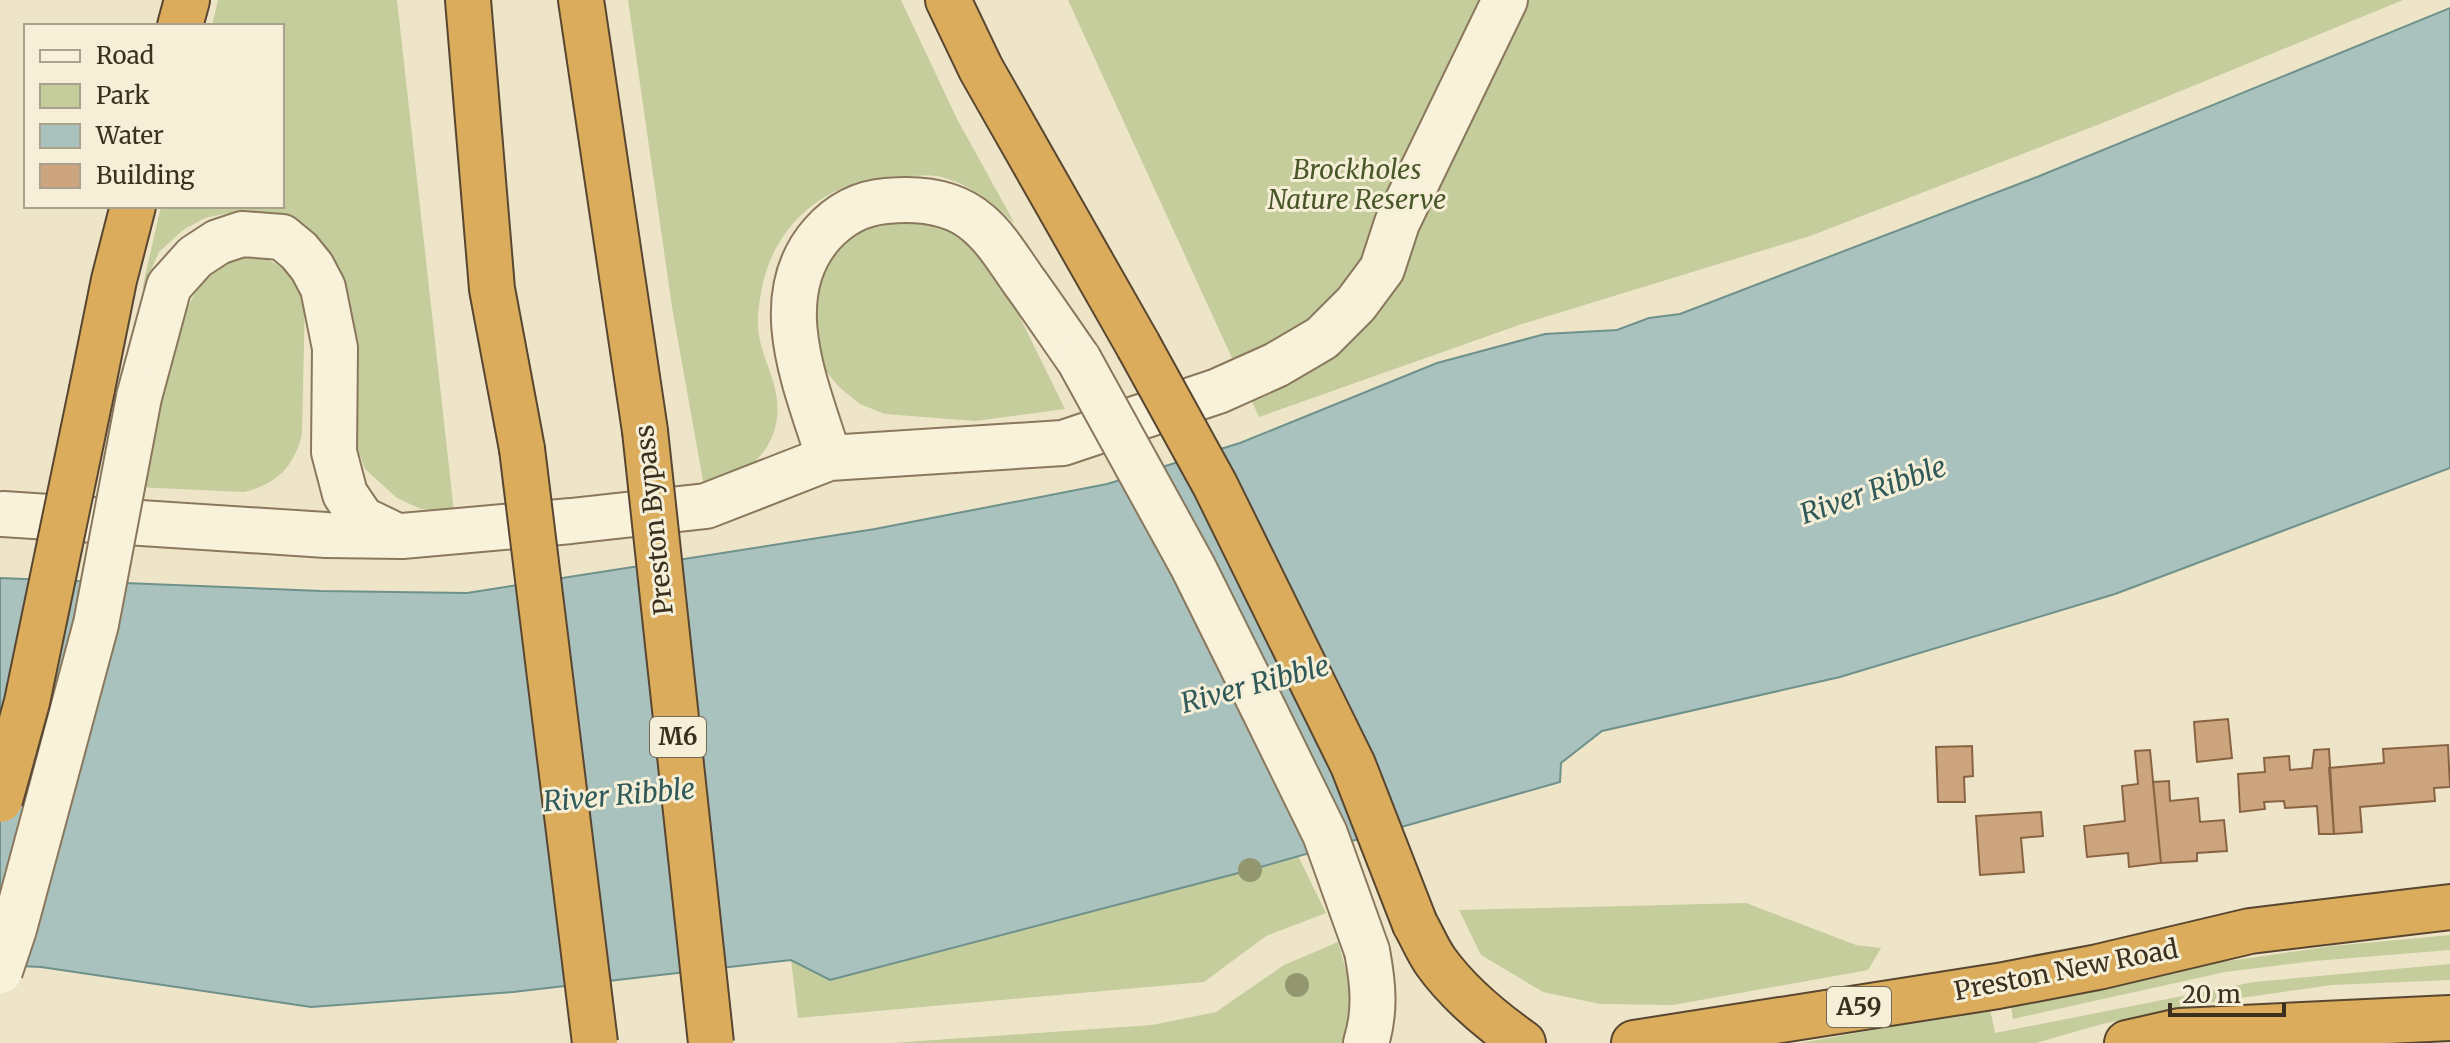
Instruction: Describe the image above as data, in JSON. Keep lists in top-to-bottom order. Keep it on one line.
{"streets":{"highway":["Preston Bypass","M6","Preston New Road","A59"]},"water":["River Ribble"],"parks":["Brockholes Nature Reserve"],"legend":["Road","Park","Water","Building"],"scale_bar":"20 m"}
